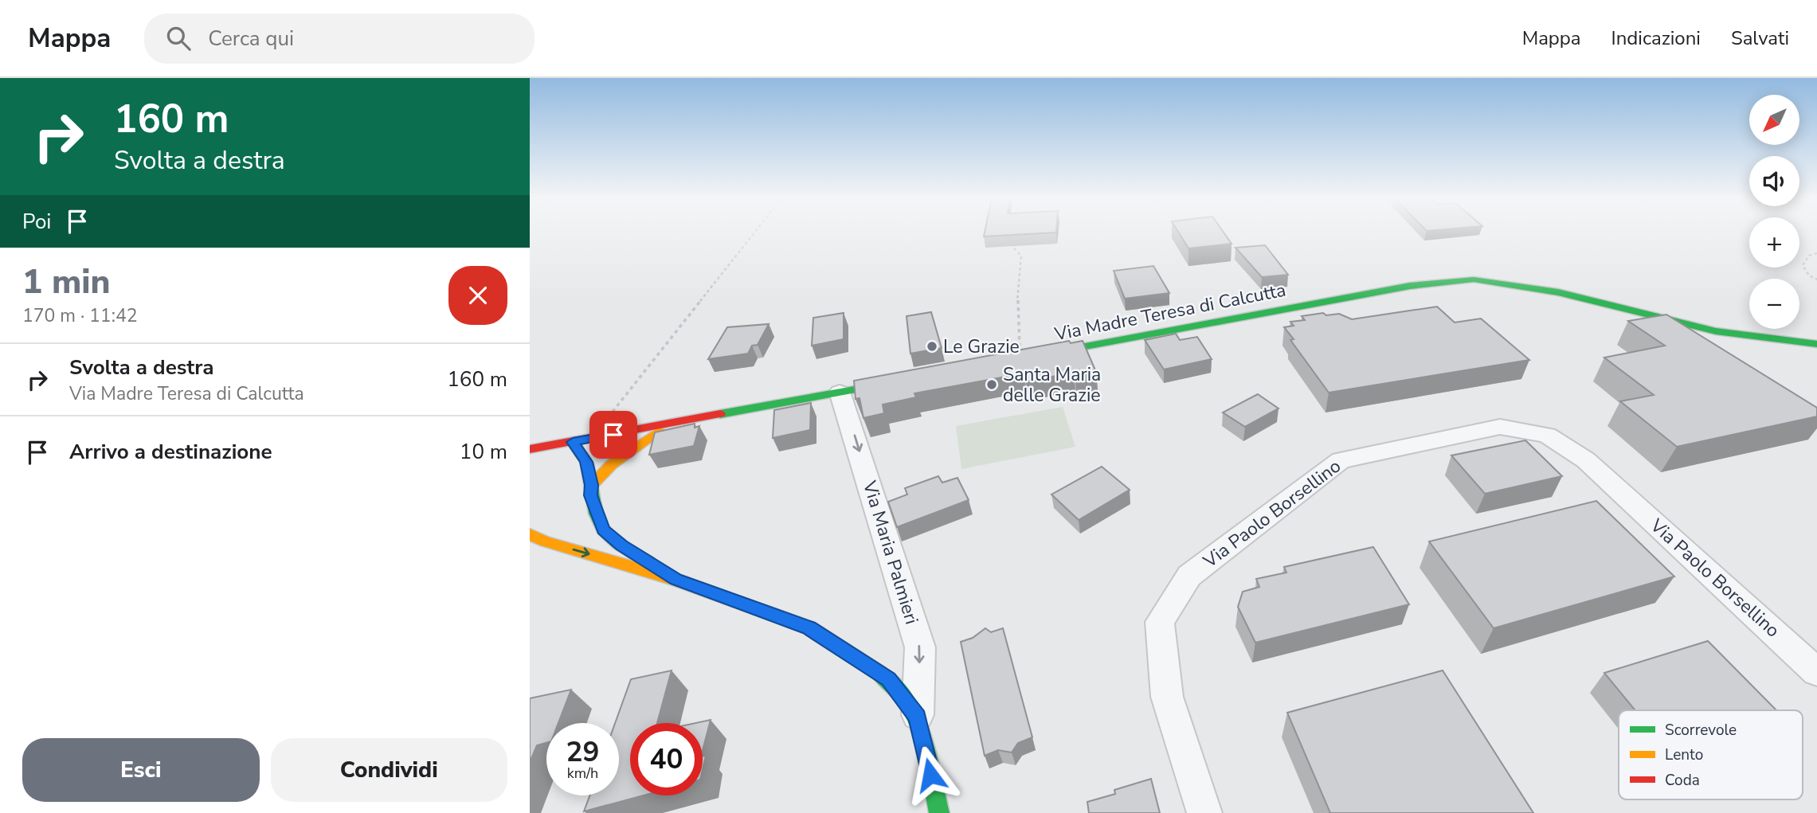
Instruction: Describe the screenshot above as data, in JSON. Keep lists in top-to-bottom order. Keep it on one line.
{"streets":{"main road":["Via Madre Teresa di Calcutta"],"street":["Via Paolo Borsellino","Via Maria Palmieri"]},"one_way":["Via Maria Palmieri"],"places":["Le Grazie","Santa Maria delle Grazie"],"legend":["Scorrevole","Lento","Coda"],"north":"bottom left","page":{"header":"Mappa","search":"Cerca qui","nav":["Mappa","Indicazioni","Salvati"],"turn":["160 m","Svolta a destra"],"map_buttons":["+","−"],"then":"Poi","heading":["1 min","170 m · 11:42"],"list":[{"name":"Svolta a destra","note":"Via Madre Teresa di Calcutta","value":"160 m"},{"name":"Arrivo a destinazione","value":"10 m"}],"speed":"29 km/h","limit":"40","buttons":["Esci","Condividi"]}}
